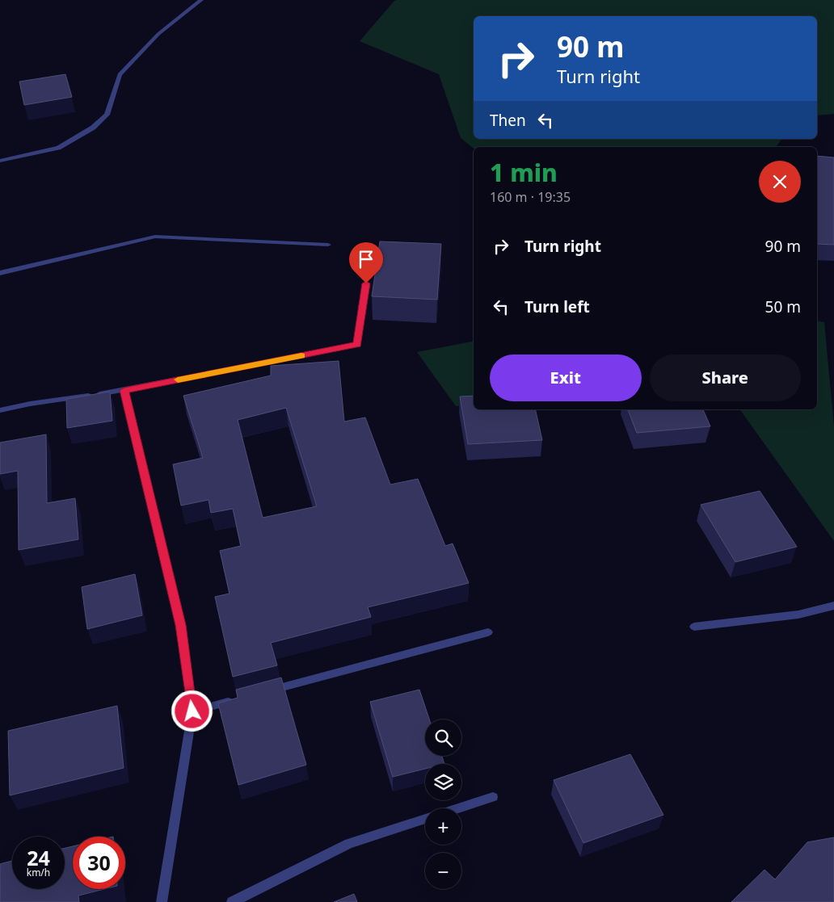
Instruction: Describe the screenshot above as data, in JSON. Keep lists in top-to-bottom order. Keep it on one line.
{"page":{"turn":["90 m","Turn right"],"then":"Then","heading":["1 min","160 m · 19:35"],"list":[{"name":"Turn right","value":"90 m"},{"name":"Turn left","value":"50 m"}],"buttons":["Exit","Share"],"map_buttons":["+","−"],"speed":"24 km/h","limit":"30"}}
